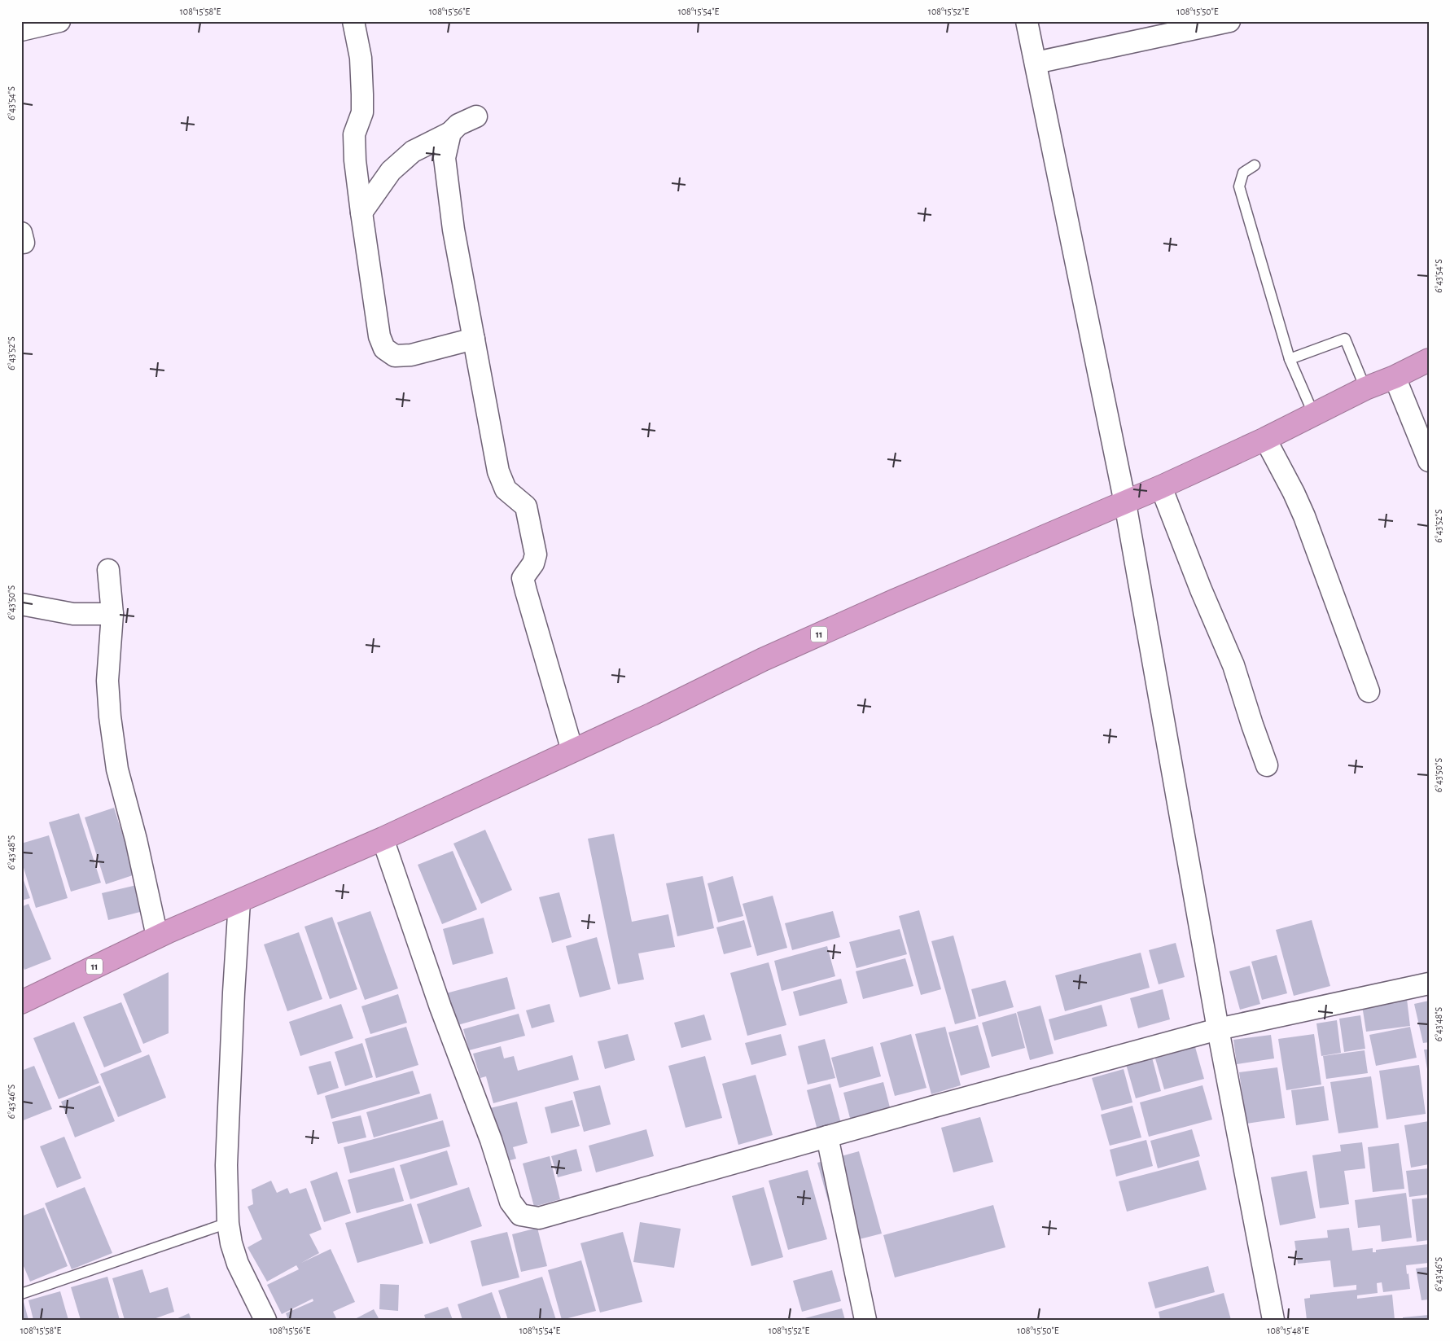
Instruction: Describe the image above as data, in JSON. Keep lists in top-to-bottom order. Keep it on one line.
{"streets":{"highway":["11"]},"coordinates":["108°15'58\"E","108°15'56\"E","108°15'54\"E","108°15'52\"E","108°15'50\"E","6°43'54\"S","6°43'52\"S","6°43'50\"S","6°43'48\"S","6°43'46\"S","108°15'48\"E"]}
